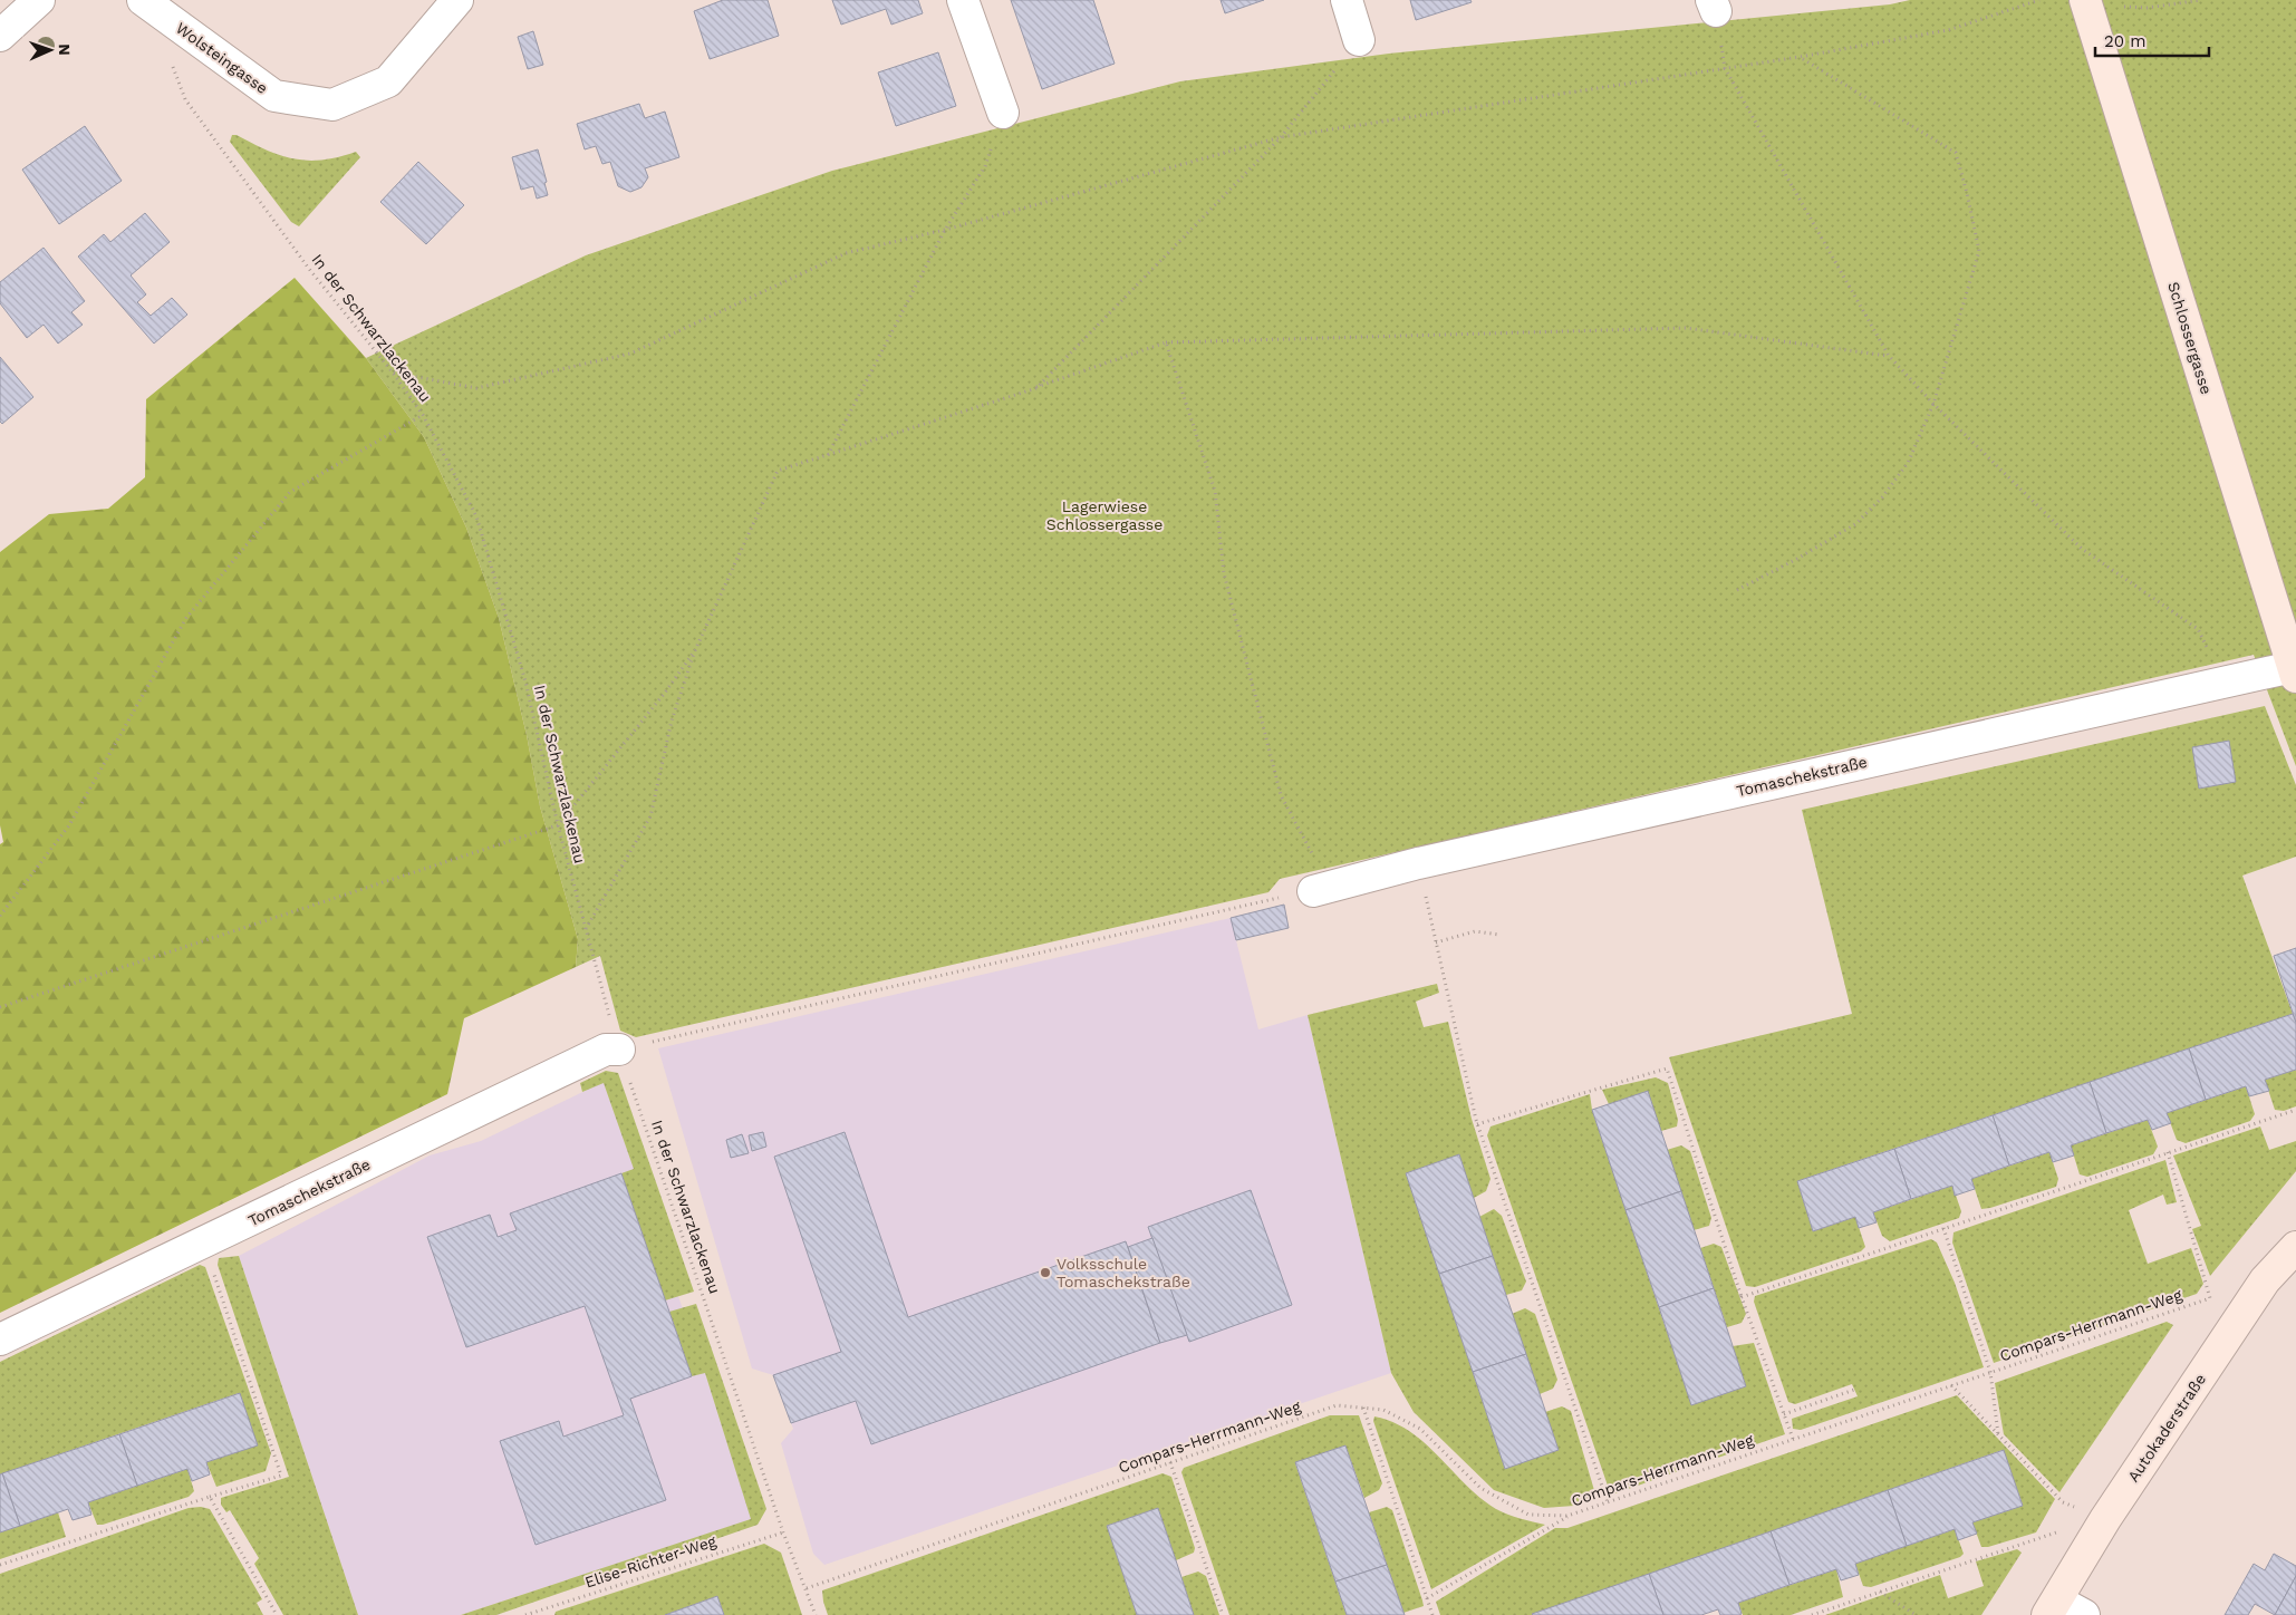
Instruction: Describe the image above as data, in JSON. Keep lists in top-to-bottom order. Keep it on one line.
{"streets":{"street":["Wolsteingasse","Schlossergasse","Tomaschekstraße","Autokaderstraße"],"path":["In der Schwarzlackenau","Compars-Herrmann-Weg","Elise-Richter-Weg"]},"crossings":[["In der Schwarzlackenau","Tomaschekstraße"],["In der Schwarzlackenau","Compars-Herrmann-Weg"],["In der Schwarzlackenau","Elise-Richter-Weg"],["Schlossergasse","Tomaschekstraße"],["Compars-Herrmann-Weg","Autokaderstraße"]],"parks":["Lagerwiese Schlossergasse"],"places":["Volksschule Tomaschekstraße"],"scale_bar":"20 m","north":"right"}
